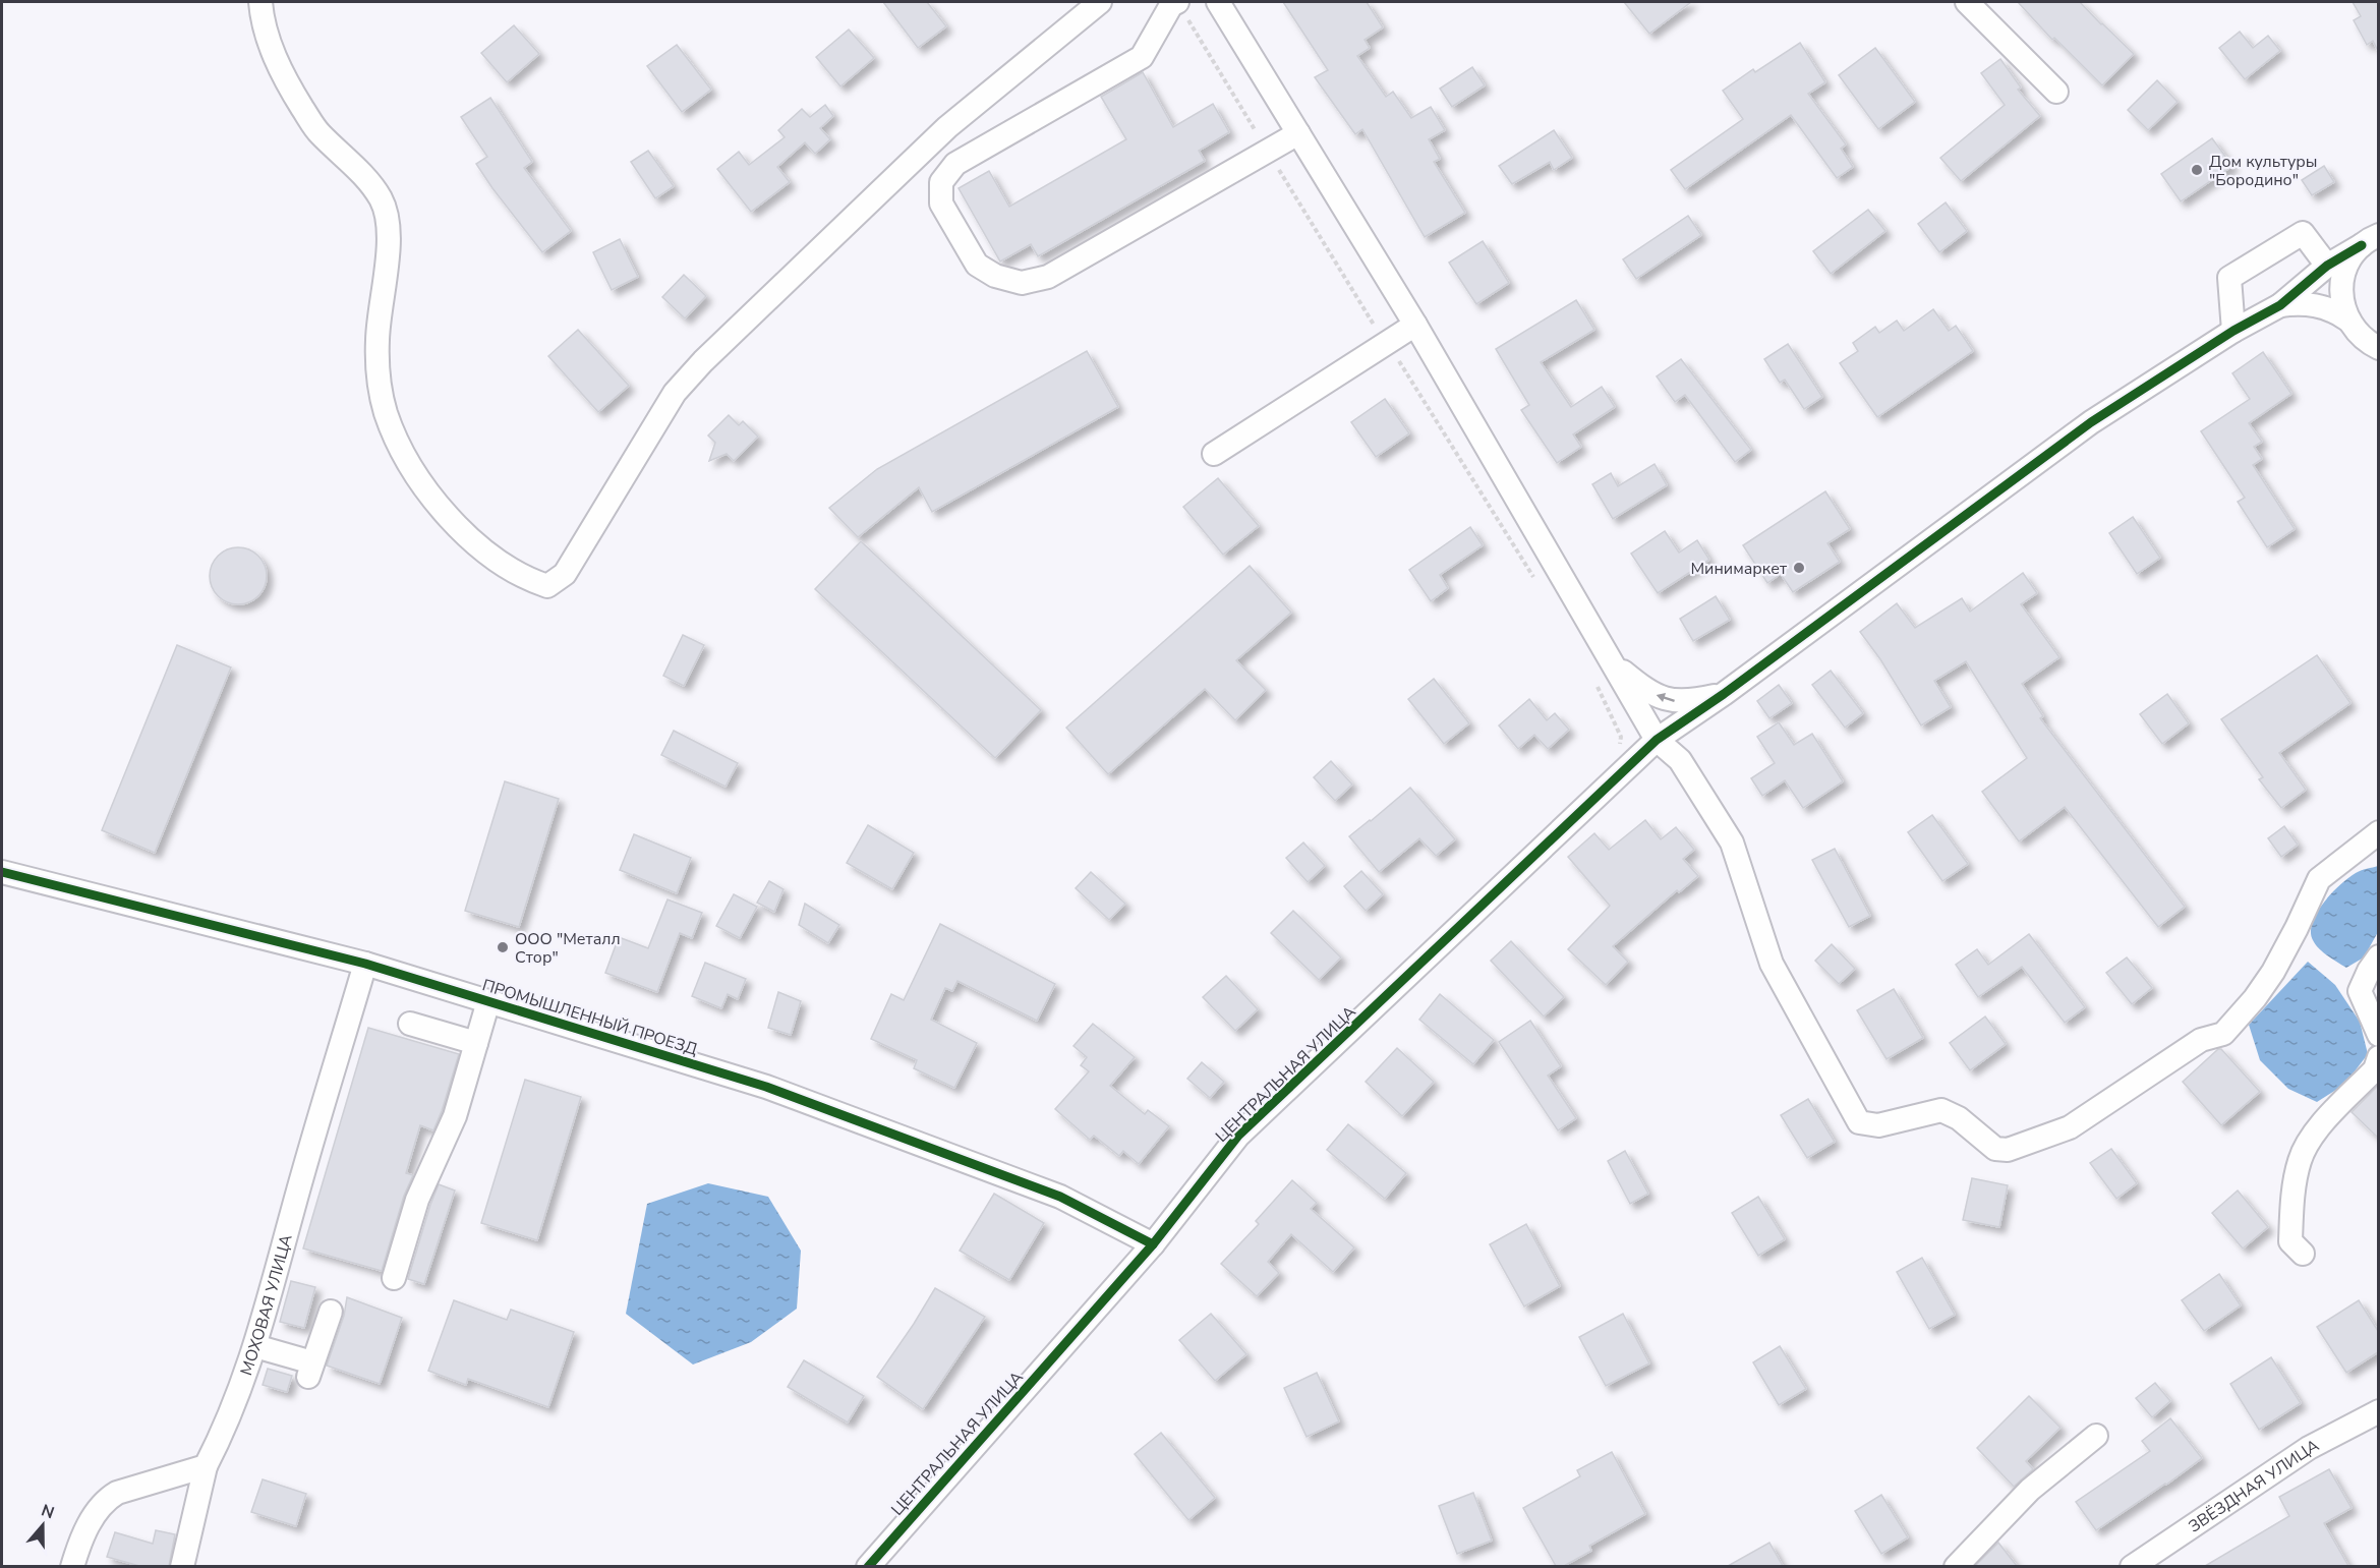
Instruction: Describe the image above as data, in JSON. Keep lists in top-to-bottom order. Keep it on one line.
{"streets":{"street":["ПРОМЫШЛЕННЫЙ ПРОЕЗД","ЦЕНТРАЛЬНАЯ УЛИЦА","МОХОВАЯ УЛИЦА","ЗВЁЗДНАЯ УЛИЦА"]},"crossings":[["ПРОМЫШЛЕННЫЙ ПРОЕЗД","ЦЕНТРАЛЬНАЯ УЛИЦА"],["ПРОМЫШЛЕННЫЙ ПРОЕЗД","МОХОВАЯ УЛИЦА"]],"places":["Дом культуры \"Бородино\"","Минимаркет","ООО \"Металл Стор\""],"north":"top"}
